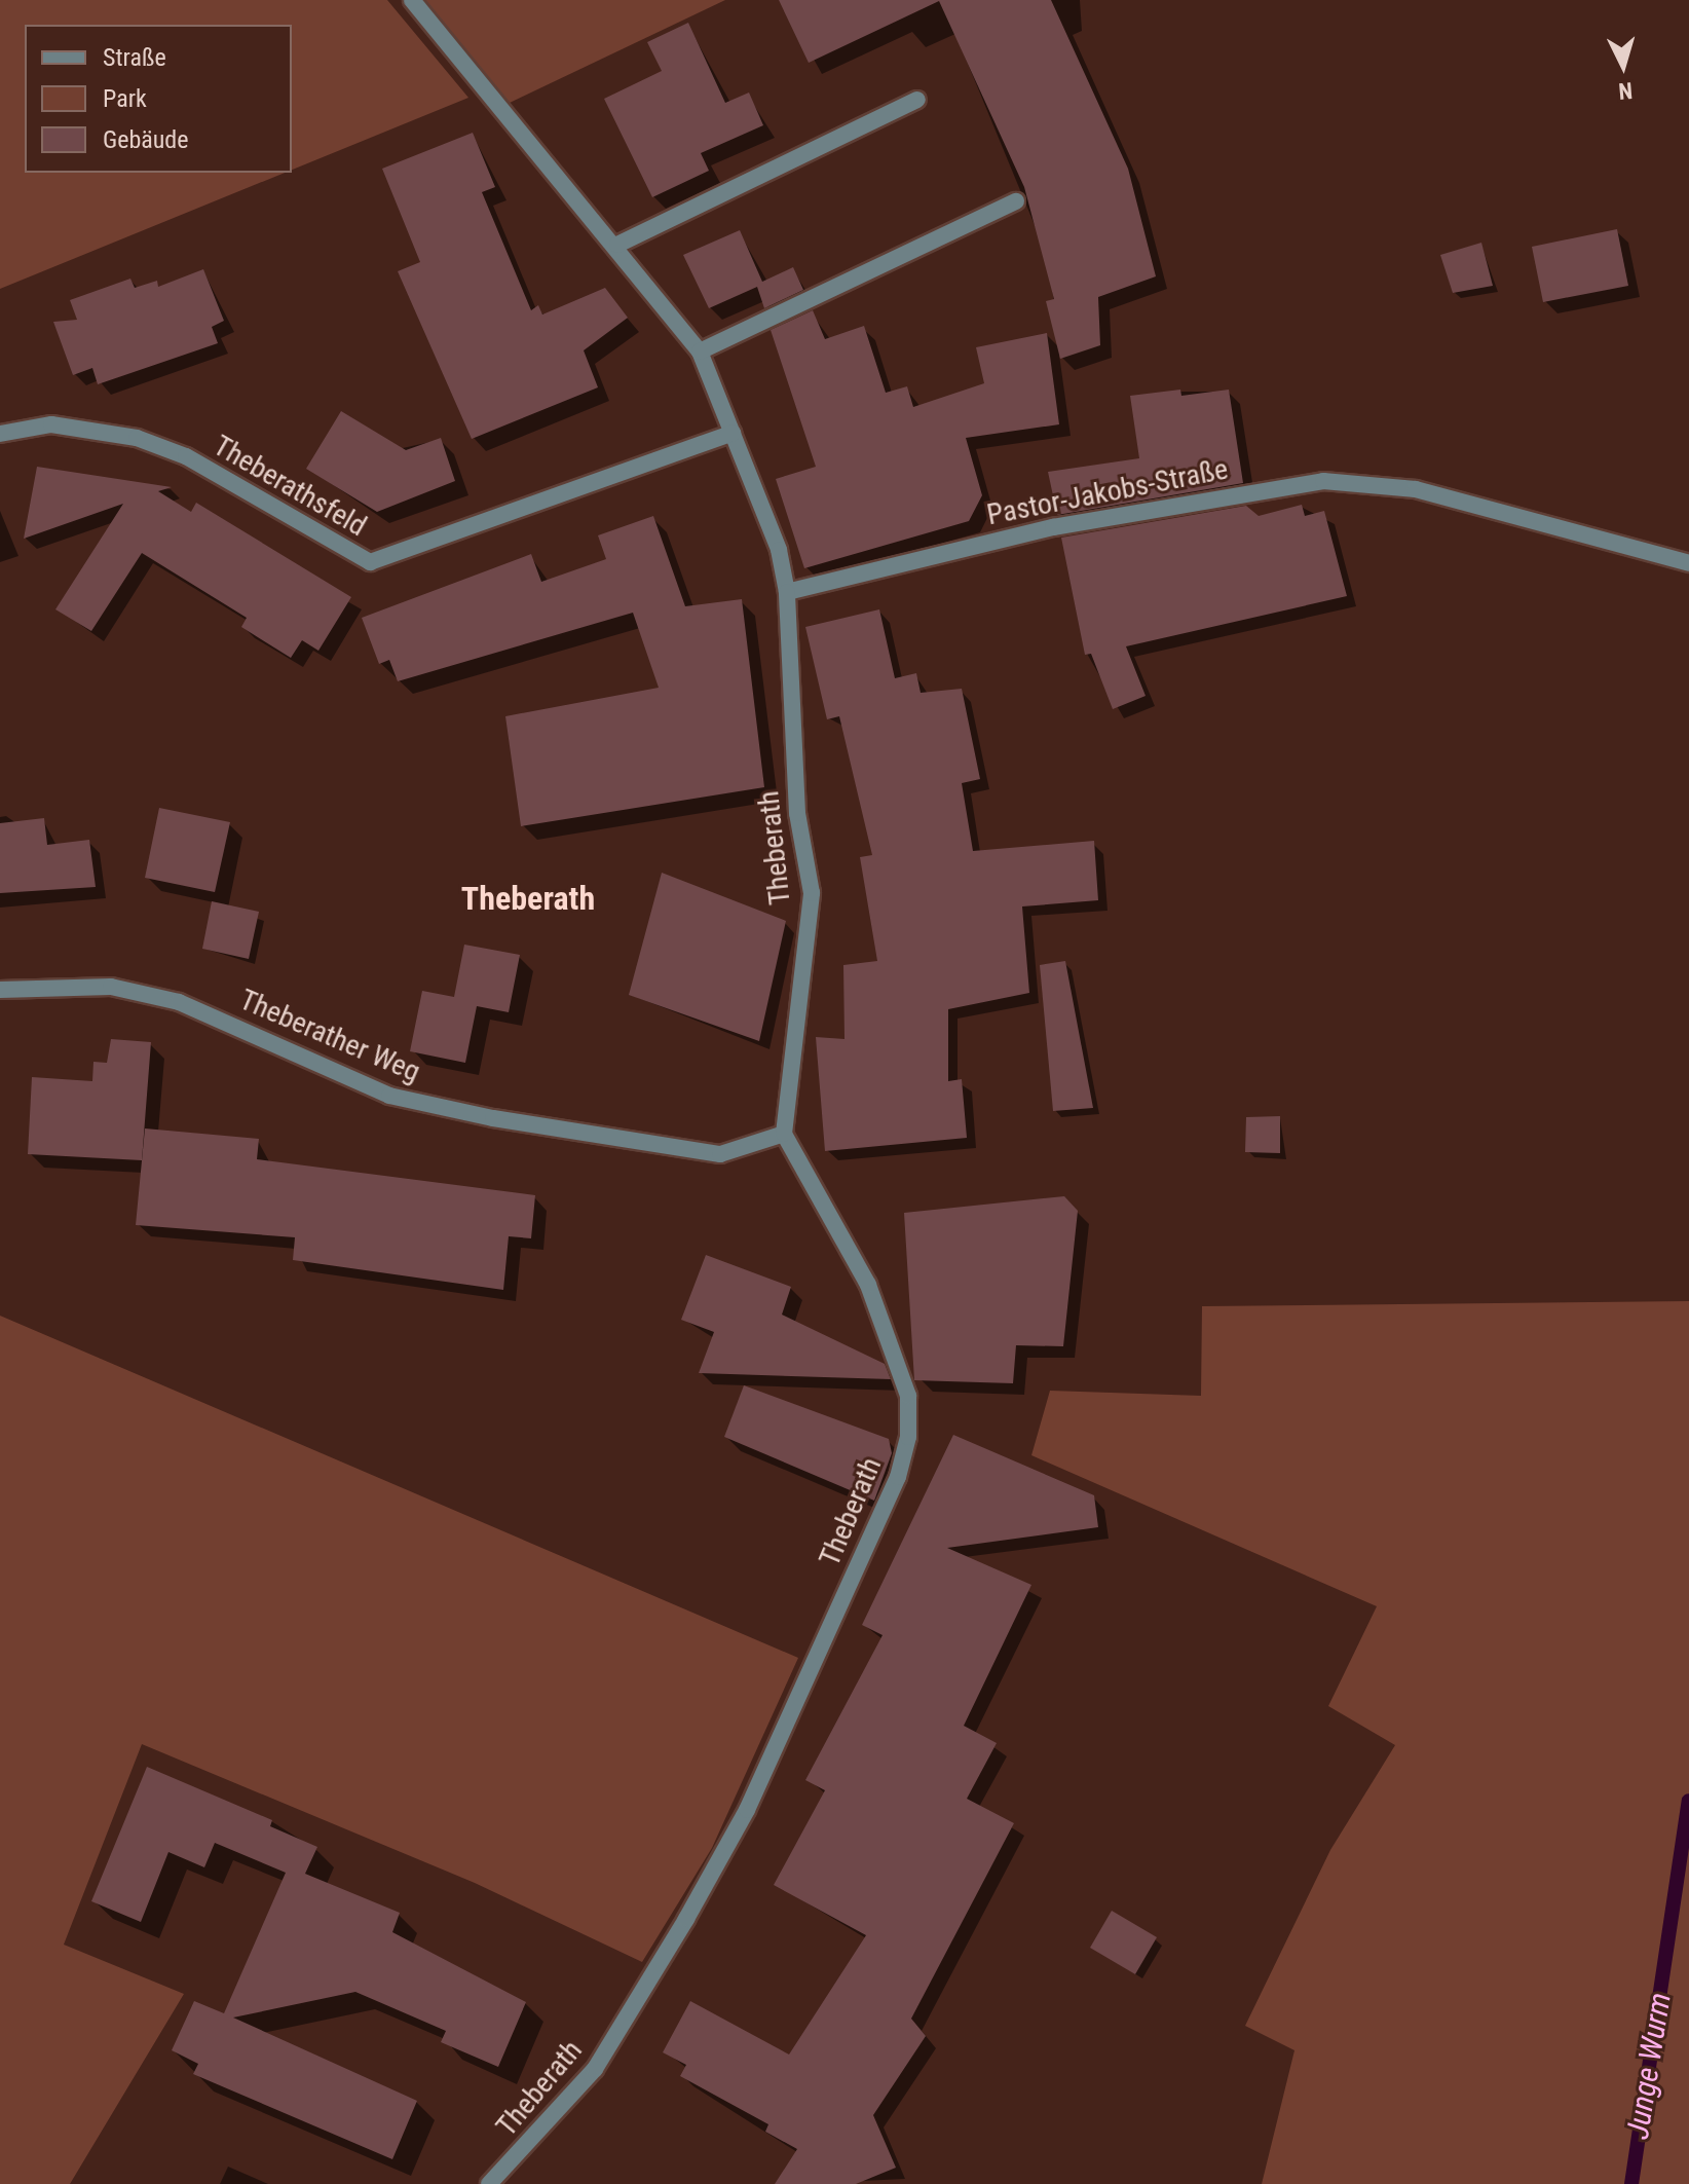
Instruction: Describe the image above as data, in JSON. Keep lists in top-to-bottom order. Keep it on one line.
{"streets":{"street":["Theberathsfeld","Pastor-Jakobs-Straße","Theberath","Theberather Weg"]},"crossings":[["Pastor-Jakobs-Straße","Theberath"],["Theberath","Theberather Weg"]],"districts":["Theberath"],"water":["Junge Wurm"],"legend":["Straße","Park","Gebäude"],"north":"bottom"}
